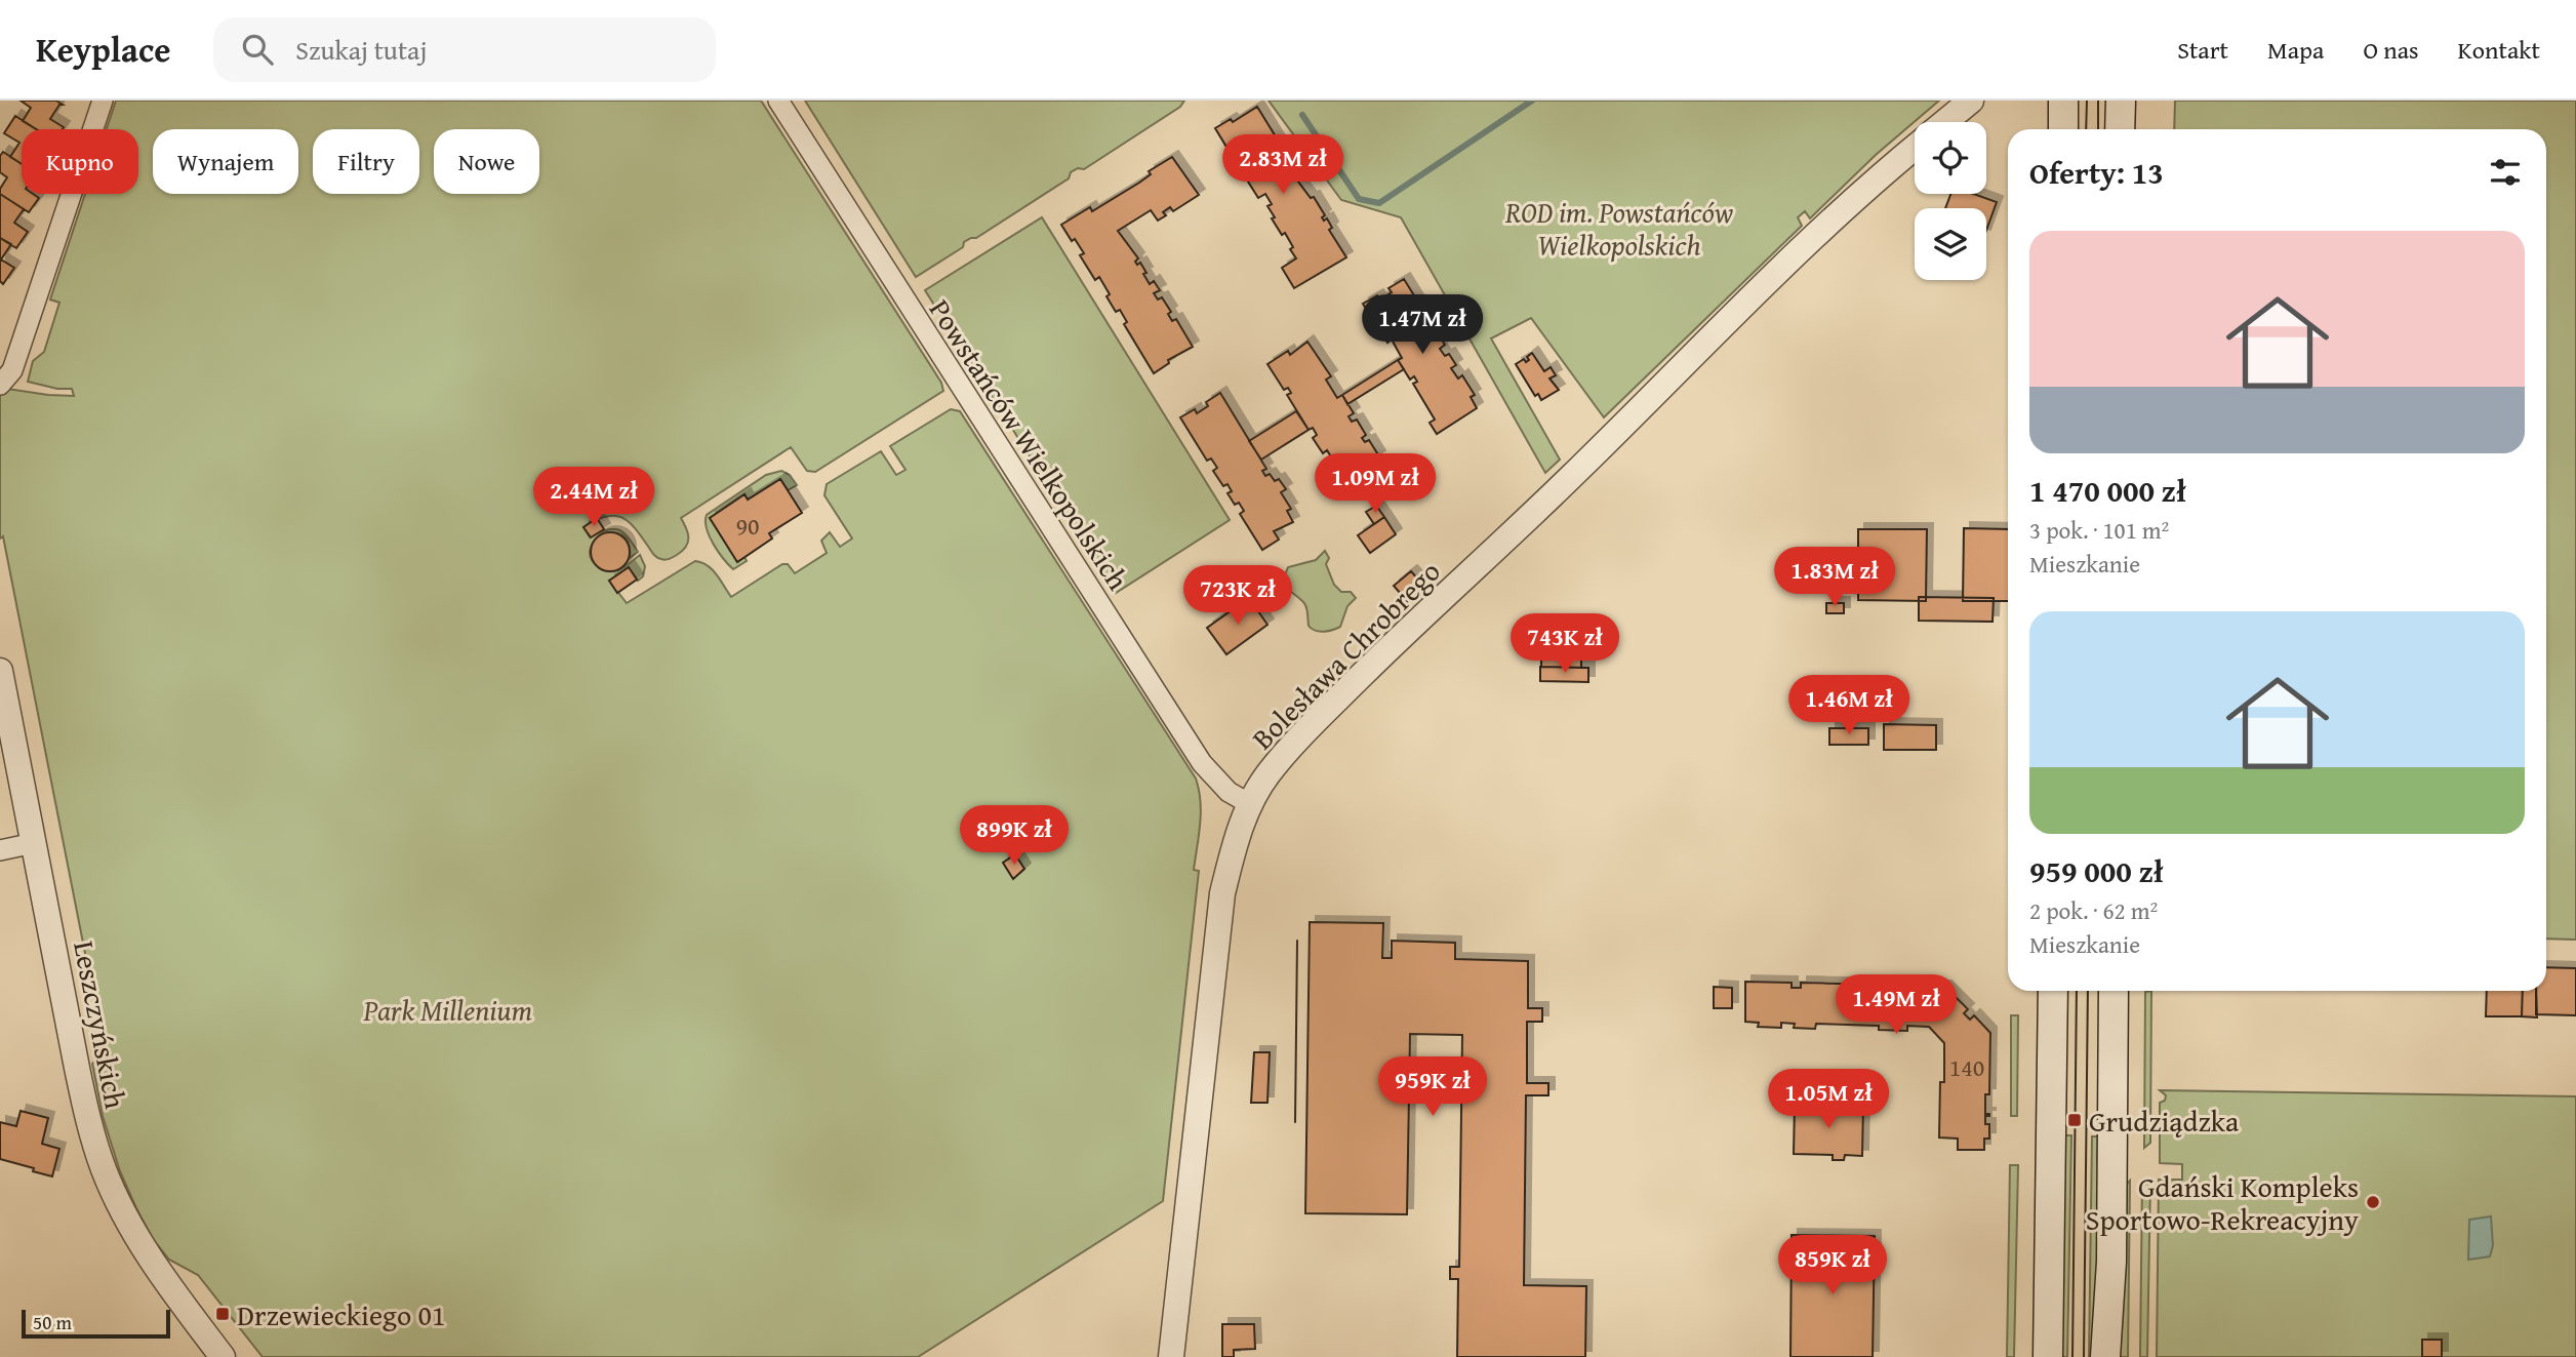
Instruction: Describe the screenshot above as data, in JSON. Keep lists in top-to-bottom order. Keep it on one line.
{"streets":{"street":["Powstańców Wielkopolskich","Bolesława Chrobrego","Leszczyńskich"]},"crossings":[["Powstańców Wielkopolskich","Bolesława Chrobrego"]],"parks":["ROD im. Powstańców Wielkopolskich","Park Millenium"],"places":{"transit":["Grudziądzka","Drzewieckiego 01"],"other":["Gdański Kompleks Sportowo-Rekreacyjny"]},"house_numbers":["90","140"],"scale_bar":"50 m","page":{"header":"Keyplace","search":"Szukaj tutaj","nav":["Start","Mapa","O nas","Kontakt"],"chip":["Kupno","Wynajem","Filtry","Nowe"],"heading":"Oferty: 13","price":["2.83M zł","1.47M zł","1.09M zł","2.44M zł","1.83M zł","723K zł","743K zł","1.46M zł","899K zł","1.49M zł","959K zł","1.05M zł","859K zł"],"list":[{"name":"1 470 000 zł","note":"3 pok. · 101 m² · Mieszkanie"},{"name":"959 000 zł","note":"2 pok. · 62 m² · Mieszkanie"}],"scale":"50 m"}}
